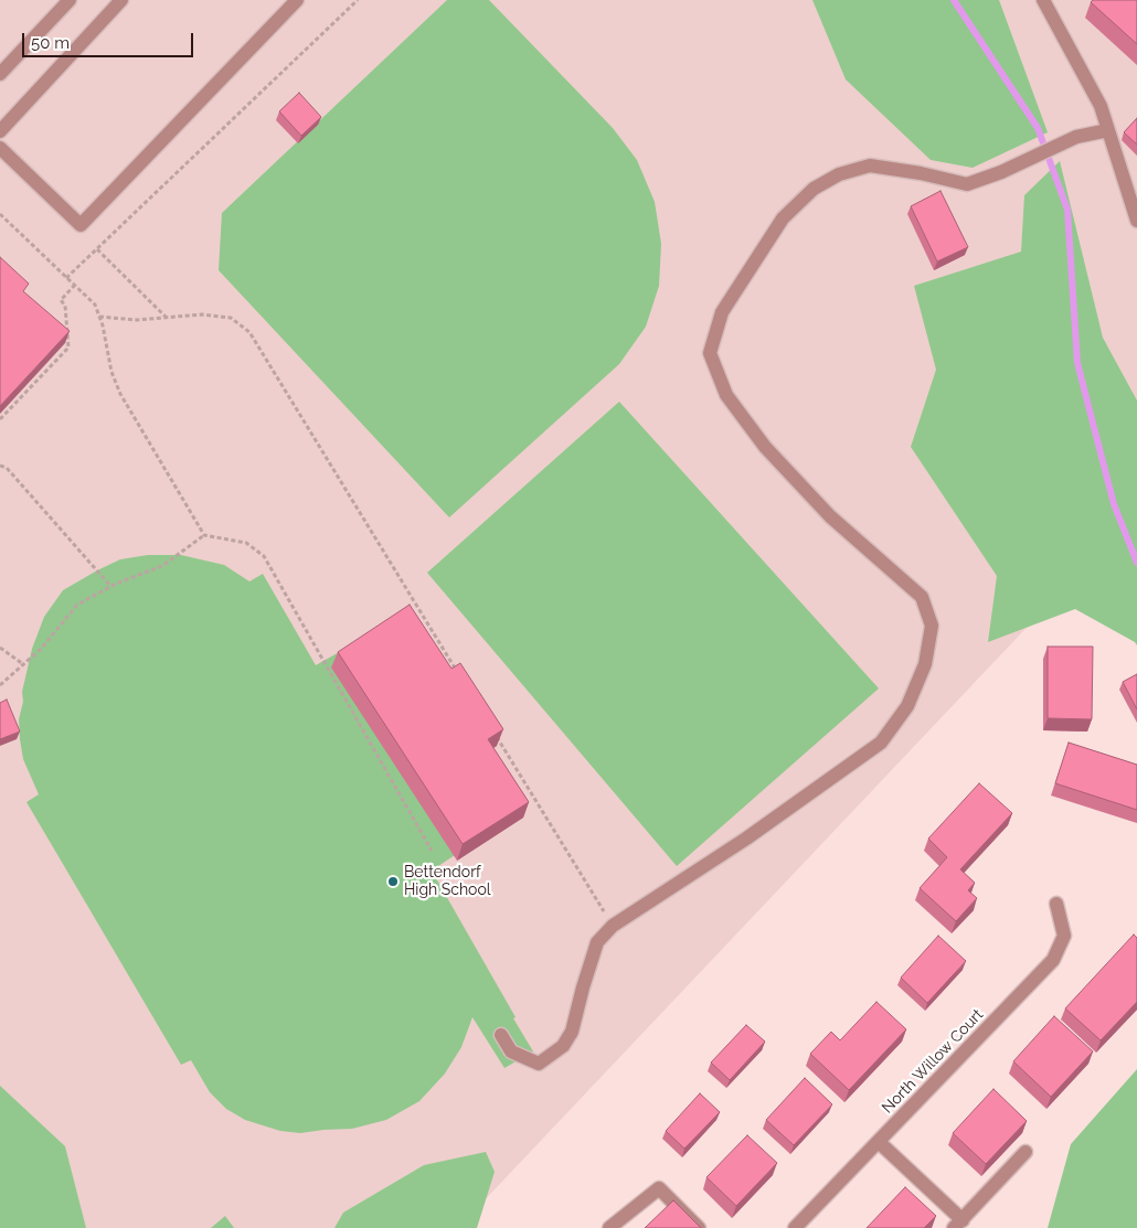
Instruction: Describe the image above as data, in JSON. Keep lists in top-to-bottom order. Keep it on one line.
{"streets":{"street":["North Willow Court"]},"places":["Bettendorf High School"],"scale_bar":"50 m"}
